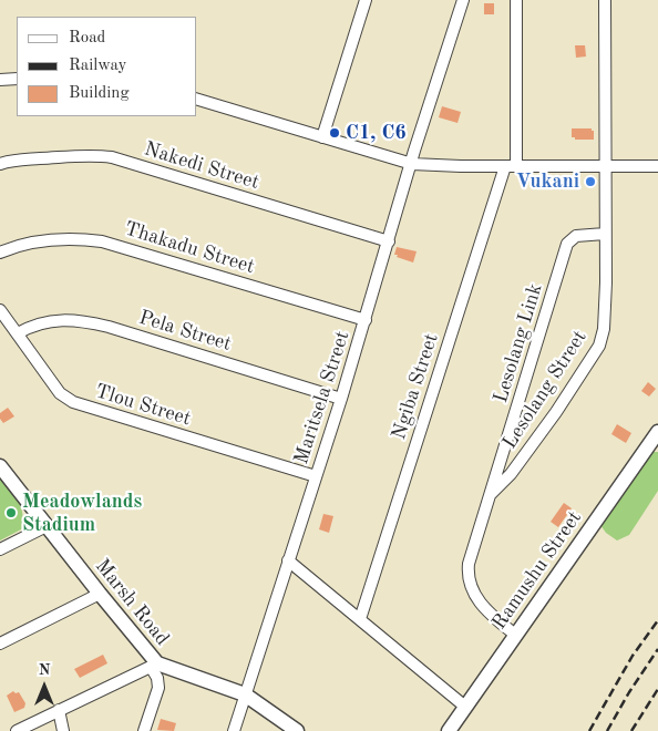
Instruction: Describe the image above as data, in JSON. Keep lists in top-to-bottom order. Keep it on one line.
{"streets":{"street":["Nakedi Street","Thakadu Street","Pela Street","Lesolang Link","Ngiba Street","Lesolang Street","Maritsela Street","Tlou Street","Ramushu Street","Marsh Road"]},"crossings":[["Nakedi Street","Maritsela Street"],["Thakadu Street","Maritsela Street"],["Pela Street","Maritsela Street"],["Pela Street","Tlou Street"],["Lesolang Link","Lesolang Street"],["Lesolang Street","Ramushu Street"],["Maritsela Street","Tlou Street"],["Maritsela Street","Marsh Road"]],"places":["C1, C6","Vukani","Meadowlands Stadium"],"legend":["Road","Railway","Building"],"north":"top"}
